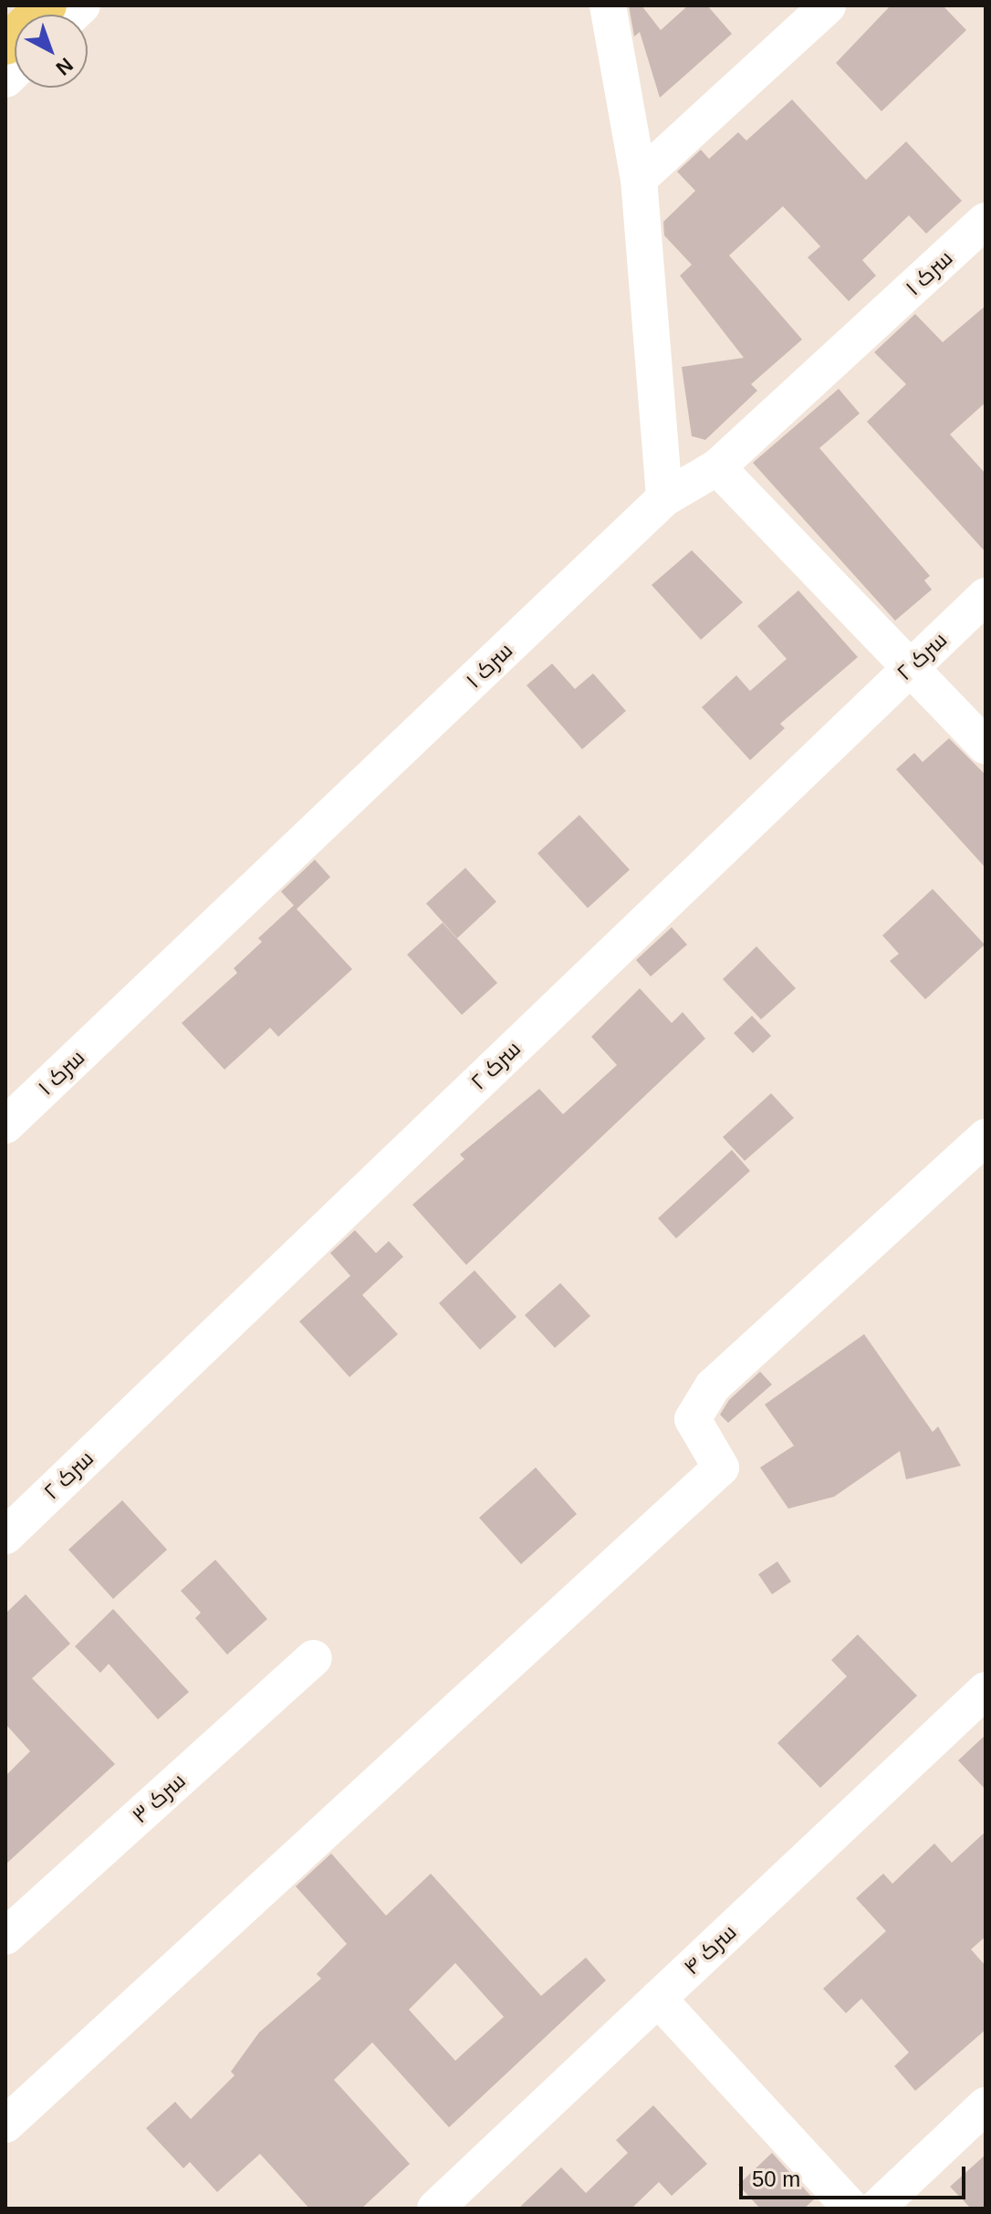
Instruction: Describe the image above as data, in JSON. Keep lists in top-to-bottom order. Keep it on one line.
{"streets":{"street":["سرک ۱","سرک ۲","سرک ۳","سرک ۴"]},"scale_bar":"50 m","north":"bottom right"}
